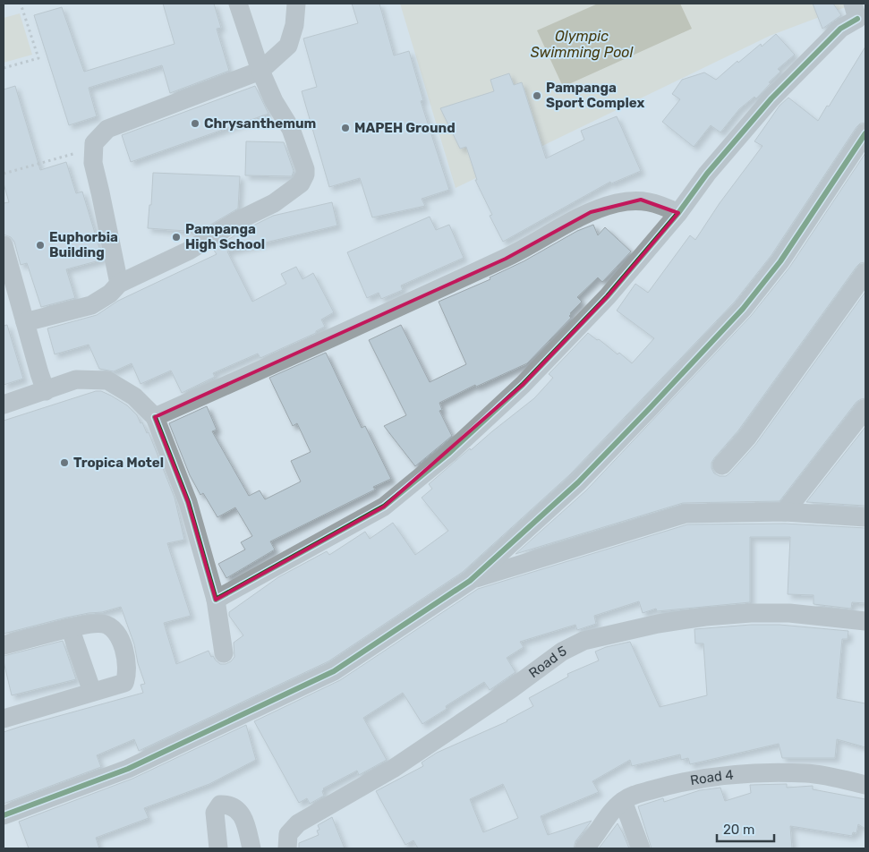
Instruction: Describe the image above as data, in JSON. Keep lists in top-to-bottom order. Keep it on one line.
{"streets":{"street":["Road 5","Road 4"]},"water":["Olympic Swimming Pool"],"places":["Pampanga Sport Complex","Chrysanthemum","MAPEH Ground","Pampanga High School","Euphorbia Building","Tropica Motel"],"scale_bar":"20 m"}
